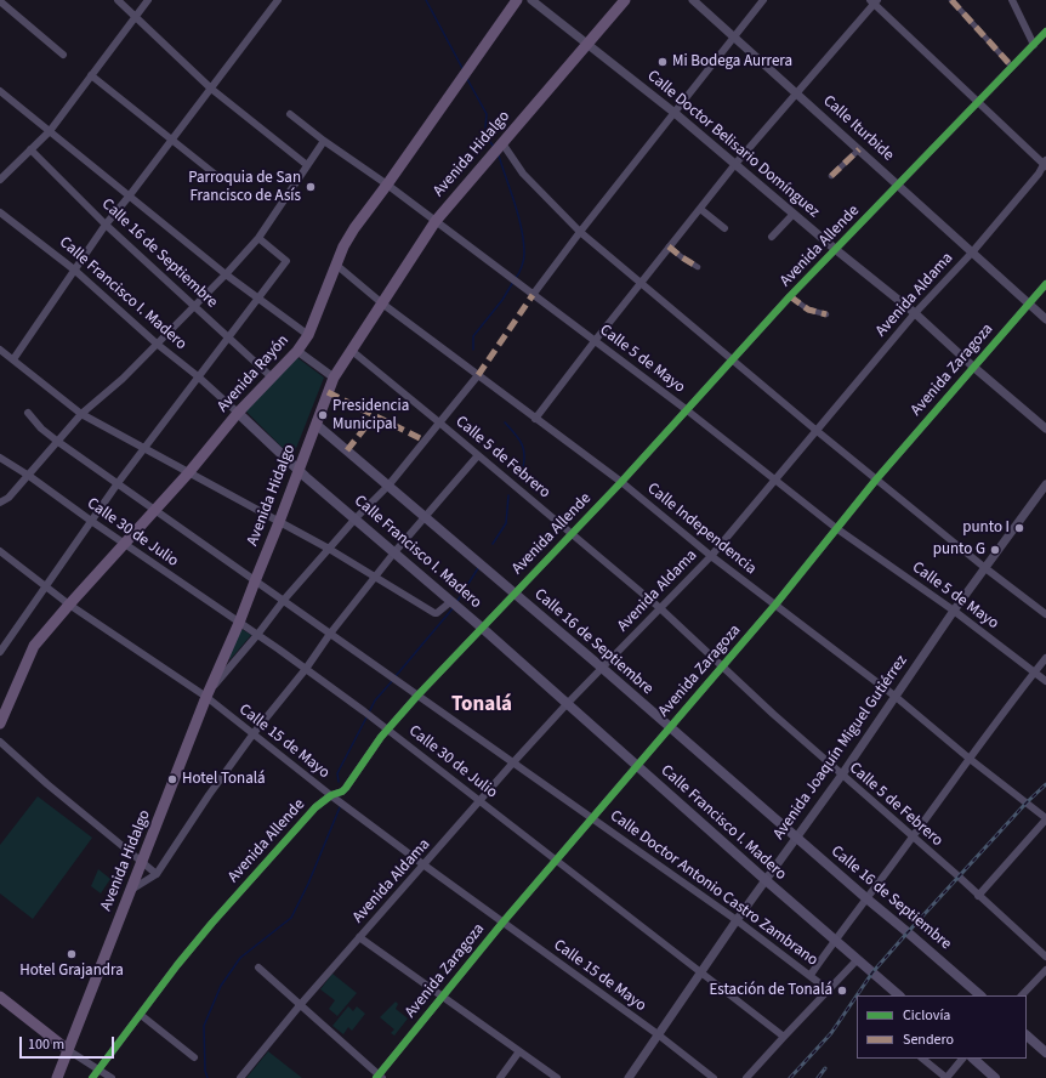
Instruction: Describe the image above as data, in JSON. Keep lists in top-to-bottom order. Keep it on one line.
{"streets":{"main road":["Avenida Hidalgo","Calle 16 de Septiembre","Calle Francisco I. Madero","Avenida Rayón"],"street":["Calle Iturbide","Calle Doctor Belisario Domínguez","Avenida Allende","Avenida Aldama","Calle 5 de Mayo","Avenida Zaragoza","Calle 5 de Febrero","Calle Independencia","Calle 30 de Julio","Calle 15 de Mayo","Avenida Joaquín Miguel Gutiérrez","Calle Doctor Antonio Castro Zambrano"]},"crossings":[["Calle Iturbide","Avenida Allende"],["Calle Iturbide","Avenida Aldama"],["Calle Iturbide","Avenida Zaragoza"],["Calle Doctor Belisario Domínguez","Avenida Hidalgo"],["Calle Doctor Belisario Domínguez","Avenida Allende"],["Calle Doctor Belisario Domínguez","Avenida Aldama"],["Calle Doctor Belisario Domínguez","Avenida Zaragoza"],["Avenida Hidalgo","Calle 16 de Septiembre"],["Avenida Hidalgo","Calle Francisco I. Madero"],["Avenida Hidalgo","Calle 5 de Mayo"],["Avenida Hidalgo","Calle 5 de Febrero"],["Avenida Hidalgo","Calle Independencia"],["Avenida Hidalgo","Calle 30 de Julio"],["Avenida Hidalgo","Calle 15 de Mayo"],["Avenida Hidalgo","Calle Doctor Antonio Castro Zambrano"],["Avenida Allende","Calle 16 de Septiembre"],["Avenida Allende","Calle Francisco I. Madero"],["Avenida Allende","Calle 5 de Mayo"],["Avenida Allende","Calle 5 de Febrero"],["Avenida Allende","Calle Independencia"],["Avenida Allende","Calle 30 de Julio"],["Avenida Allende","Calle 15 de Mayo"],["Avenida Allende","Calle Doctor Antonio Castro Zambrano"],["Calle 16 de Septiembre","Avenida Aldama"],["Calle 16 de Septiembre","Avenida Zaragoza"],["Calle 16 de Septiembre","Avenida Rayón"],["Calle 16 de Septiembre","Avenida Joaquín Miguel Gutiérrez"],["Calle Francisco I. Madero","Avenida Aldama"],["Calle Francisco I. Madero","Avenida Zaragoza"],["Calle Francisco I. Madero","Avenida Rayón"],["Calle Francisco I. Madero","Avenida Joaquín Miguel Gutiérrez"],["Avenida Aldama","Calle 5 de Mayo"],["Avenida Aldama","Calle 5 de Febrero"],["Avenida Aldama","Calle Independencia"],["Avenida Aldama","Calle 30 de Julio"],["Avenida Aldama","Calle 15 de Mayo"],["Avenida Aldama","Calle Doctor Antonio Castro Zambrano"],["Calle 5 de Mayo","Avenida Zaragoza"],["Calle 5 de Mayo","Avenida Rayón"],["Calle 5 de Mayo","Avenida Joaquín Miguel Gutiérrez"],["Avenida Zaragoza","Calle 5 de Febrero"],["Avenida Zaragoza","Calle Independencia"],["Avenida Zaragoza","Calle 30 de Julio"],["Avenida Zaragoza","Calle 15 de Mayo"],["Avenida Zaragoza","Calle Doctor Antonio Castro Zambrano"],["Avenida Rayón","Calle Independencia"],["Avenida Rayón","Calle 30 de Julio"],["Avenida Rayón","Calle 15 de Mayo"],["Avenida Rayón","Calle Doctor Antonio Castro Zambrano"],["Calle 5 de Febrero","Avenida Joaquín Miguel Gutiérrez"],["Calle Independencia","Avenida Joaquín Miguel Gutiérrez"],["Calle 30 de Julio","Avenida Joaquín Miguel Gutiérrez"],["Calle 15 de Mayo","Avenida Joaquín Miguel Gutiérrez"],["Avenida Joaquín Miguel Gutiérrez","Calle Doctor Antonio Castro Zambrano"]],"districts":["Tonalá"],"places":["Mi Bodega Aurrera","Parroquia de San Francisco de Asís","Presidencia Municipal","punto I","punto G","Hotel Tonalá","Hotel Grajandra","Estación de Tonalá"],"legend":["Ciclovía","Sendero"],"scale_bar":"100 m"}
